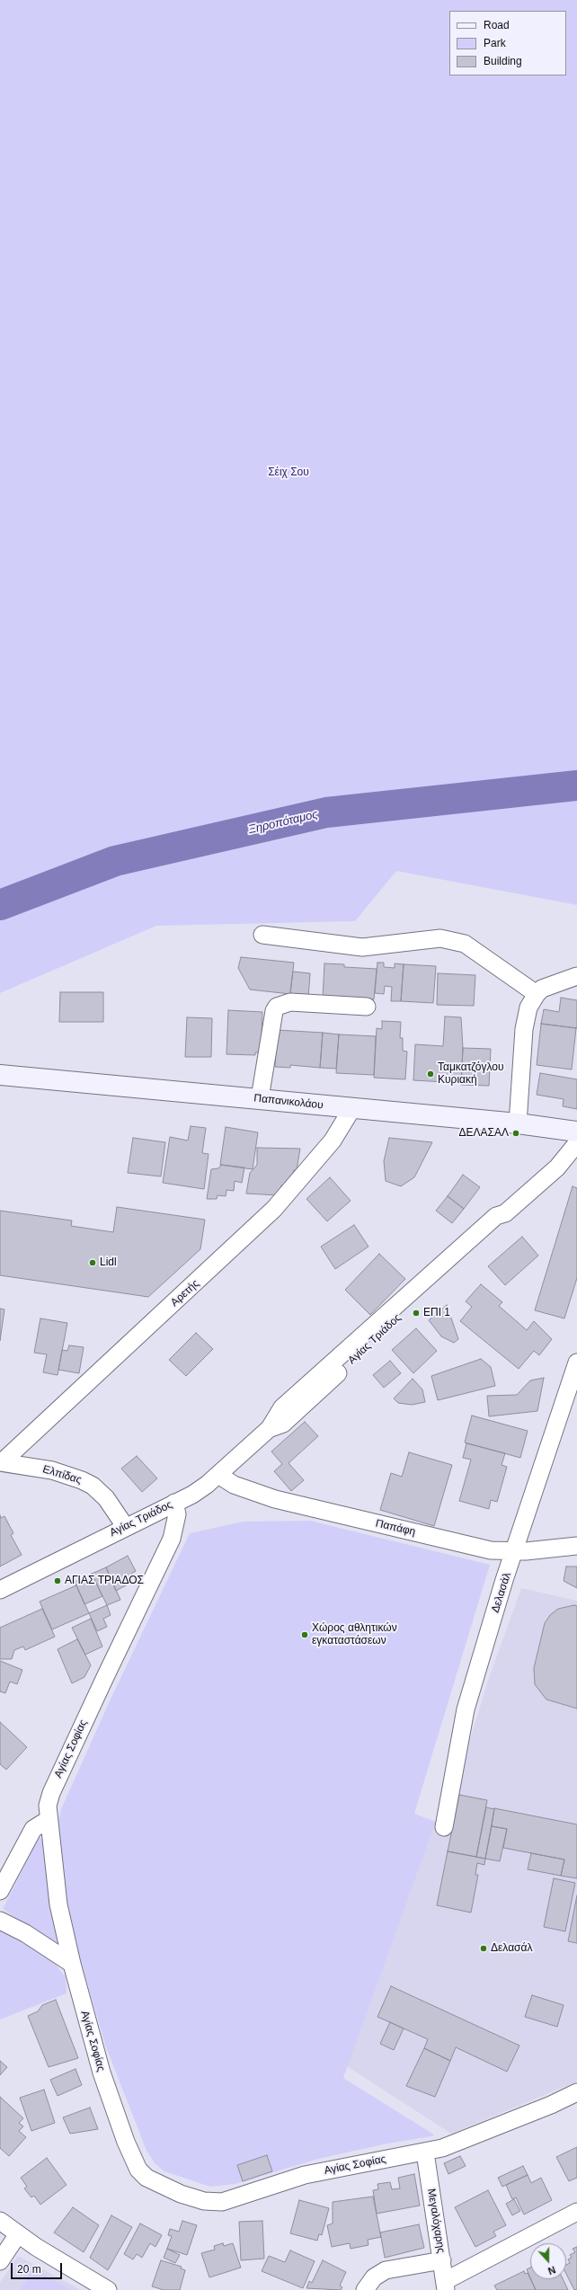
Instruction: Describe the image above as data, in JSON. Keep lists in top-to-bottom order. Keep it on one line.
{"streets":{"main road":["Παπανικολάου"],"street":["Αρετής","Αγίας Τριάδος","Ελπίδας","Παπάφη","Δελασάλ","Αγίας Σοφίας","Μεγαλόχαρης"]},"crossings":[["Παπανικολάου","Αρετής"],["Αρετής","Ελπίδας"],["Αγίας Τριάδος","Ελπίδας"],["Αγίας Τριάδος","Παπάφη"],["Αγίας Τριάδος","Αγίας Σοφίας"],["Παπάφη","Δελασάλ"],["Αγίας Σοφίας","Μεγαλόχαρης"]],"water":["Ξηροπόταμος"],"parks":["Σέιχ Σου"],"places":["Ταμκατζόγλου Κυριακή","ΔΕΛΑΣΑΛ","Lidl","ΕΠΙ 1","ΑΓΙΑΣ ΤΡΙΑΔΟΣ","Χώρος αθλητικών εγκαταστάσεων","Δελασάλ"],"legend":["Road","Park","Building"],"scale_bar":"20 m","north":"bottom"}
